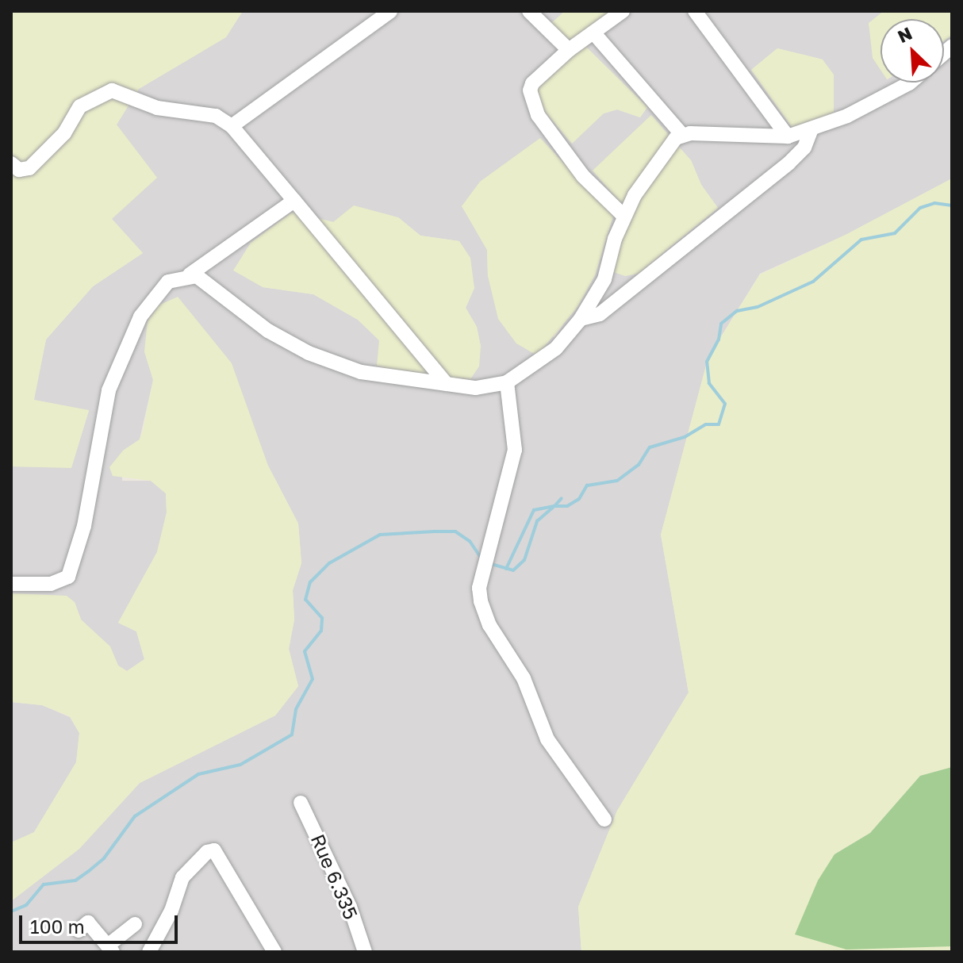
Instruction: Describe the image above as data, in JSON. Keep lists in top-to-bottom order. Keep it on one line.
{"streets":{"street":["Rue 6.335"]},"scale_bar":"100 m","north":"top left"}
